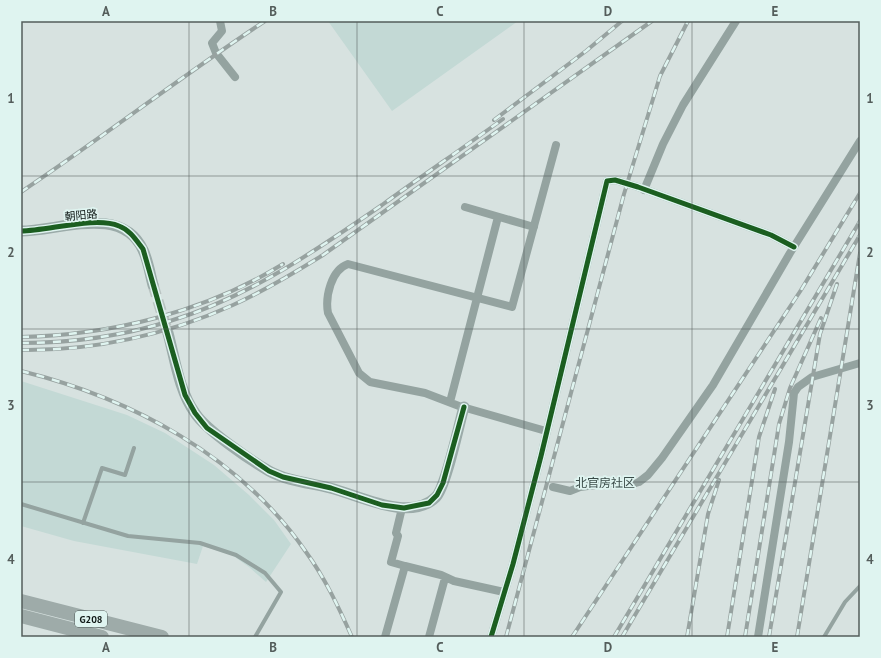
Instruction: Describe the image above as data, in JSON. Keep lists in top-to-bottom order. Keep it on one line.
{"streets":{"highway":["G208"],"street":["朝阳路"]},"districts":["北官房社区"],"grid":{"columns":["A","B","C","D","E"],"rows":["1","2","3","4"]}}
